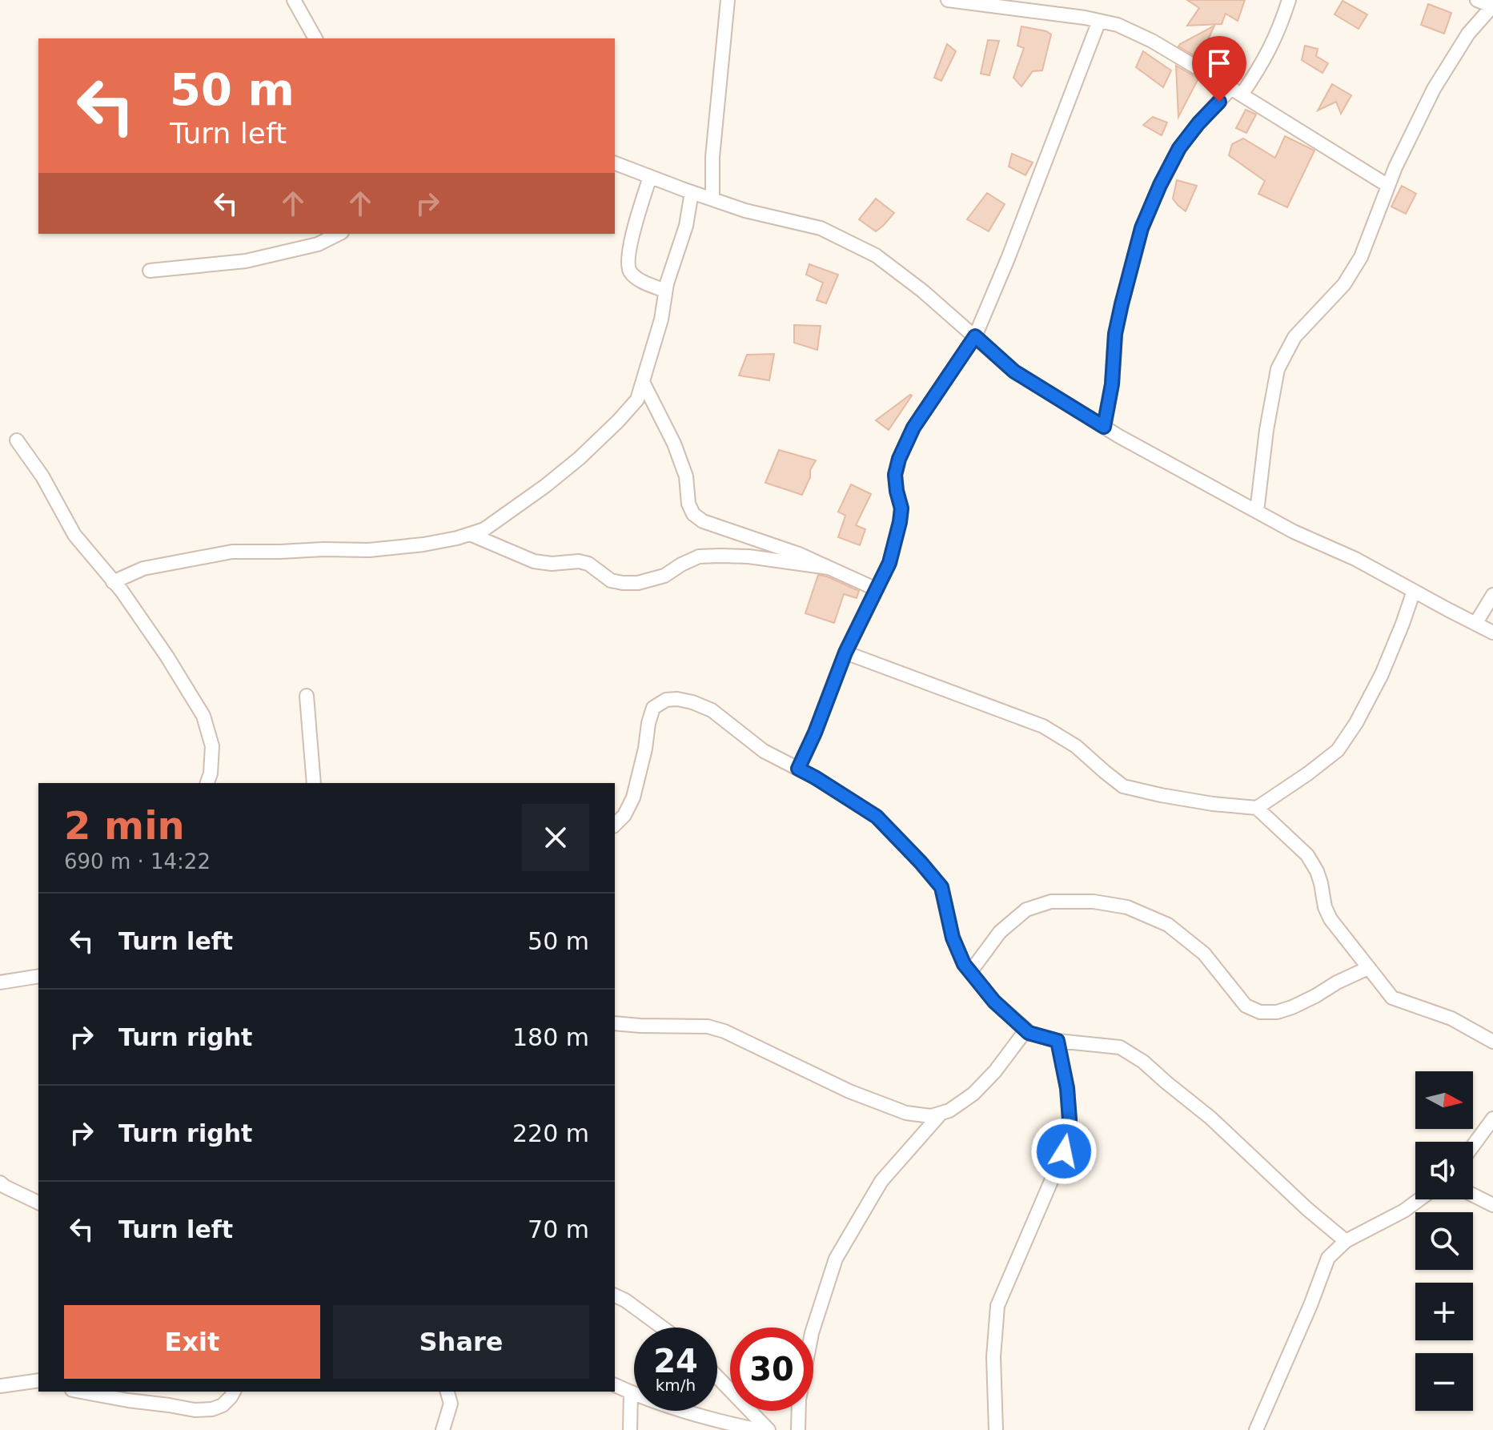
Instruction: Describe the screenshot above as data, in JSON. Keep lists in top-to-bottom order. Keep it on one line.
{"north":"right","page":{"turn":["50 m","Turn left"],"heading":["2 min","690 m · 14:22"],"list":[{"name":"Turn left","value":"50 m"},{"name":"Turn right","value":"180 m"},{"name":"Turn right","value":"220 m"},{"name":"Turn left","value":"70 m"}],"map_buttons":["+","−"],"buttons":["Exit","Share"],"speed":"24 km/h","limit":"30"}}
